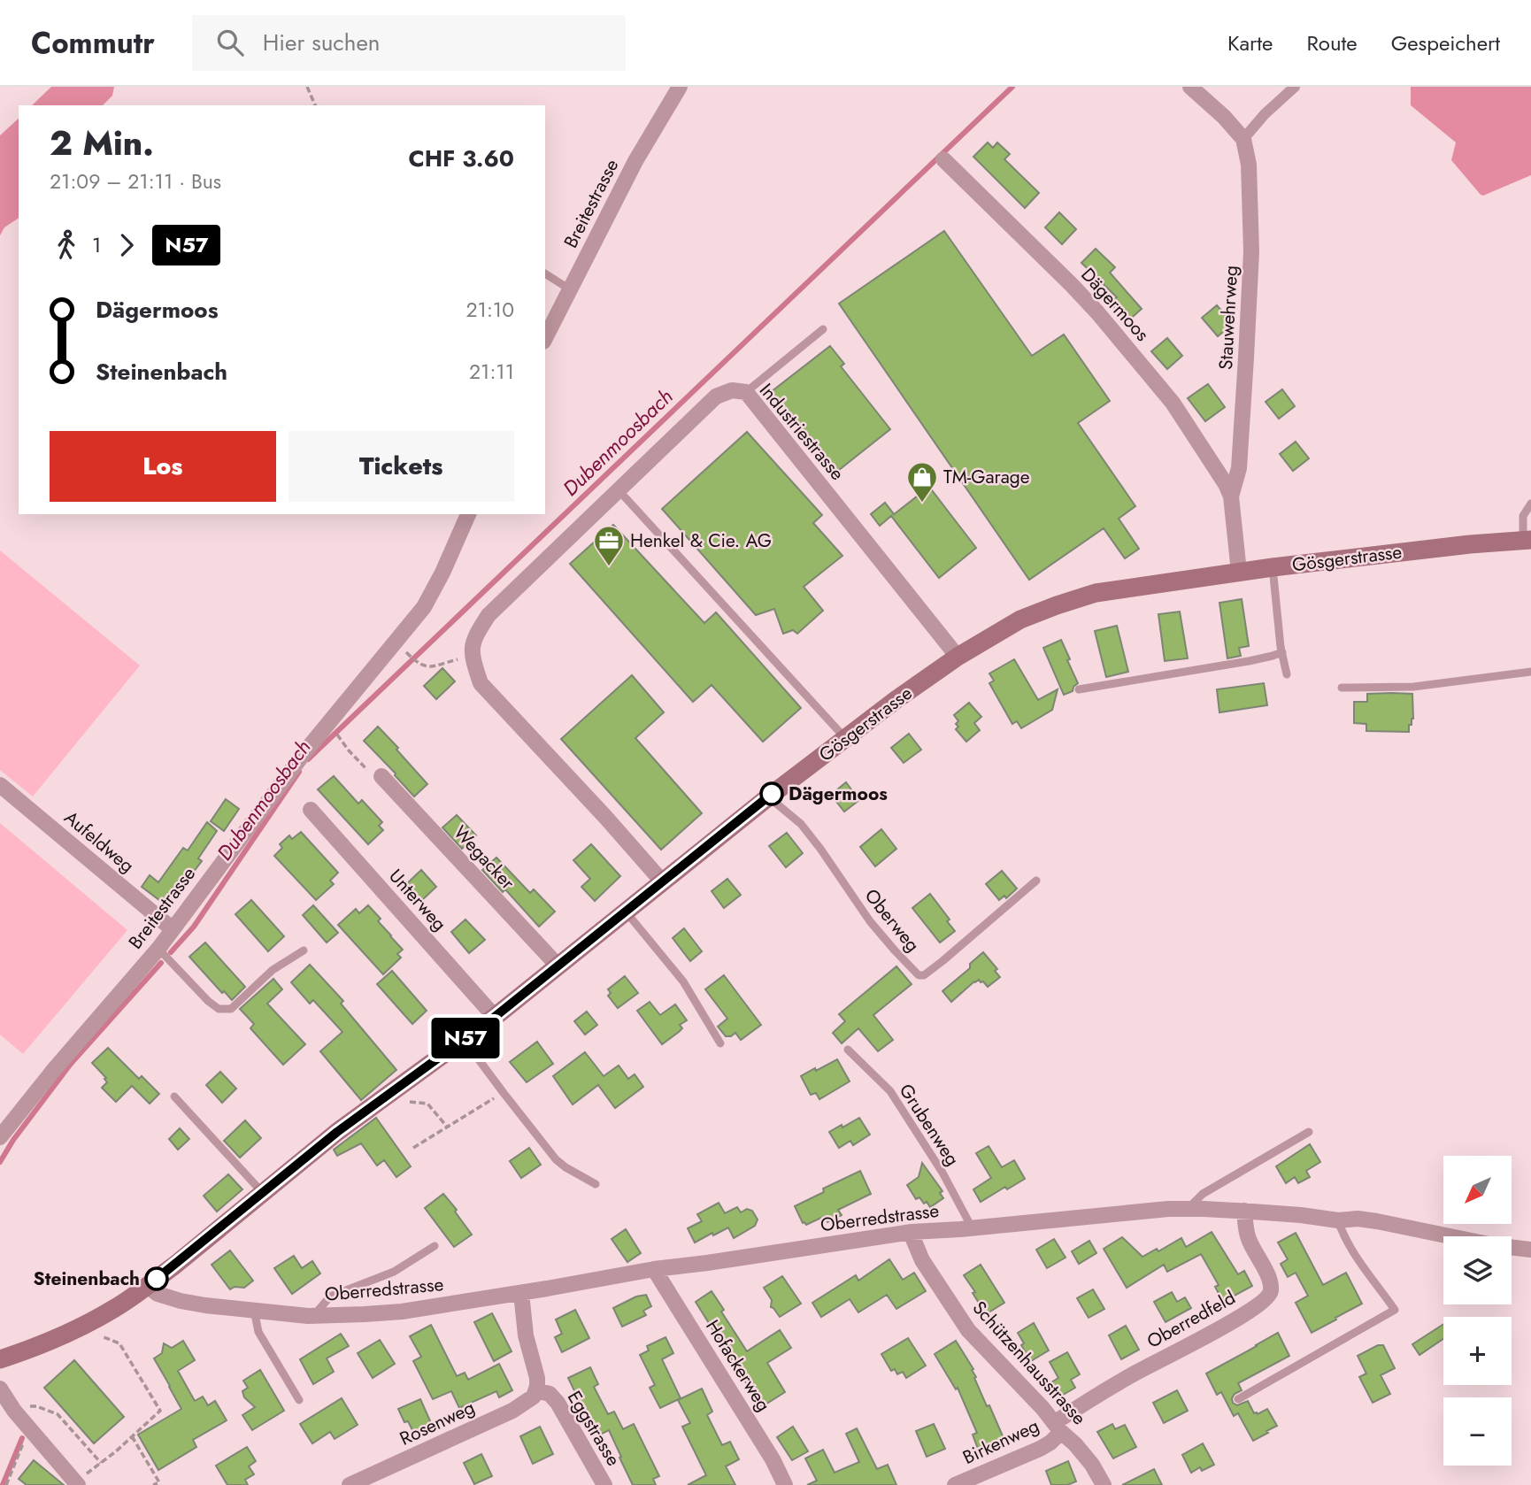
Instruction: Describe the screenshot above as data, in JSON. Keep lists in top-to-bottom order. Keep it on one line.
{"streets":{"main road":["Gösgerstrasse"],"street":["Breitestrasse","Dägermoos","Stauwehrweg","Industriestrasse","Aufeldweg","Wegacker","Unterweg","Oberredstrasse","Oberredfeld","Schützenhausstrasse","Hofackerweg","Rosenweg","Eggstrasse","Birkenweg"],"lane":["Oberweg","Grubenweg"]},"crossings":[["Breitestrasse","Aufeldweg"],["Dägermoos","Stauwehrweg"],["Stauwehrweg","Gösgerstrasse"],["Industriestrasse","Gösgerstrasse"],["Gösgerstrasse","Wegacker"],["Gösgerstrasse","Unterweg"],["Gösgerstrasse","Oberweg"],["Gösgerstrasse","Oberredstrasse"],["Grubenweg","Oberredstrasse"],["Oberredstrasse","Oberredfeld"],["Oberredstrasse","Schützenhausstrasse"],["Oberredstrasse","Hofackerweg"],["Oberredstrasse","Eggstrasse"],["Oberredfeld","Schützenhausstrasse"],["Oberredfeld","Birkenweg"],["Schützenhausstrasse","Birkenweg"],["Rosenweg","Eggstrasse"]],"water":["Dubenmoosbach"],"places":{"shop":["TM-Garage"],"office":["Henkel & Cie. AG"],"other":["Dägermoos","Steinenbach"]},"lines":["bus line N57"],"north":"bottom left","page":{"header":"Commutr","search":"Hier suchen","nav":["Karte","Route","Gespeichert"],"on_map":"N57","heading":["2 Min.","21:09 – 21:11 · Bus","CHF 3.60"],"legs":["1","N57"],"list":[{"name":"Dägermoos","value":"21:10"},{"name":"Steinenbach","value":"21:11"}],"buttons":["Los","Tickets"],"map_buttons":["+","−"]}}
